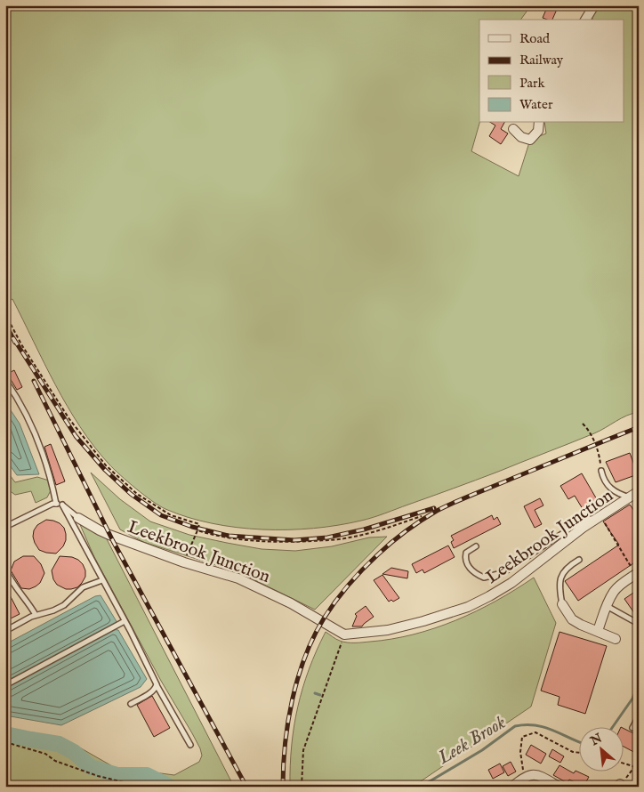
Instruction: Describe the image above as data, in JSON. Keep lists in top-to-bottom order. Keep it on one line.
{"streets":{"street":["Leekbrook Junction"]},"water":["Leek Brook"],"legend":["Road","Railway","Park","Water"],"north":"top left"}
